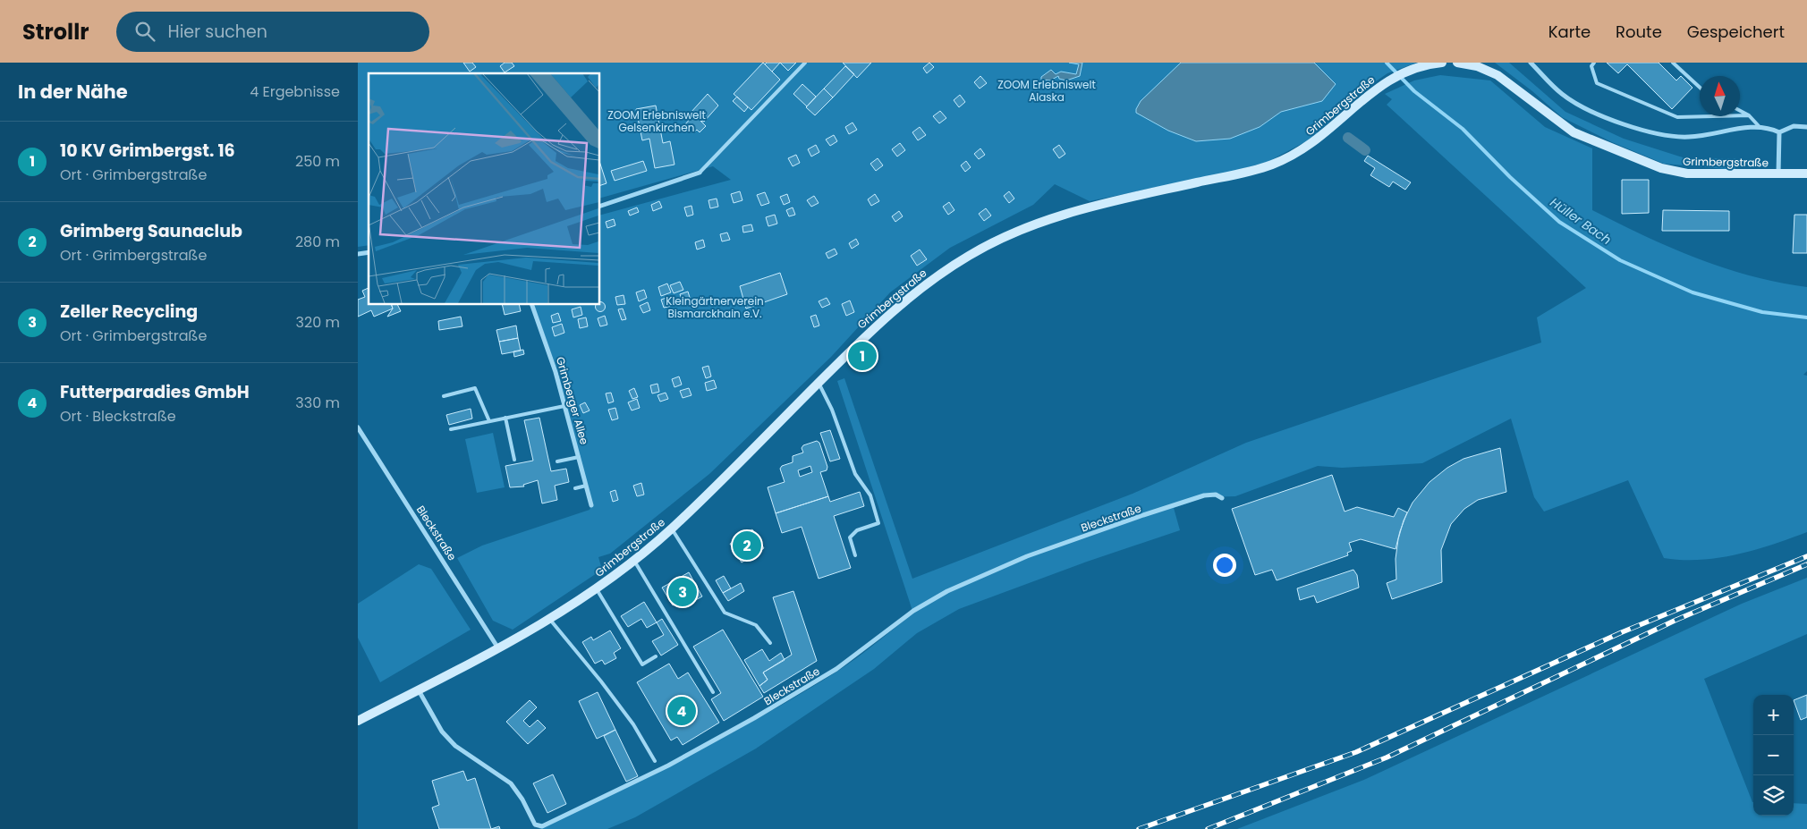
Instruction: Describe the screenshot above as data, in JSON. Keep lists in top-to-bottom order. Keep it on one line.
{"streets":{"street":["Grimbergstraße","Grimberger Allee","Bleckstraße"]},"crossings":[["Grimbergstraße","Bleckstraße"]],"water":["Hüller Bach"],"parks":["ZOOM Erlebniswelt Alaska","ZOOM Erlebniswelt Gelsenkirchen","Kleingärtnerverein Bismarckhain e.V."],"north":"top","page":{"header":"Strollr","search":"Hier suchen","nav":["Karte","Route","Gespeichert"],"heading":["In der Nähe","4 Ergebnisse"],"list":[{"mark":"1","name":"10 KV Grimbergst. 16","note":"Ort · Grimbergstraße","value":"250 m"},{"mark":"2","name":"Grimberg Saunaclub","note":"Ort · Grimbergstraße","value":"280 m"},{"mark":"3","name":"Zeller Recycling","note":"Ort · Grimbergstraße","value":"320 m"},{"mark":"4","name":"Futterparadies GmbH","note":"Ort · Bleckstraße","value":"330 m"}],"pins":["1","2","3","4"],"map_buttons":["+","−"]}}
